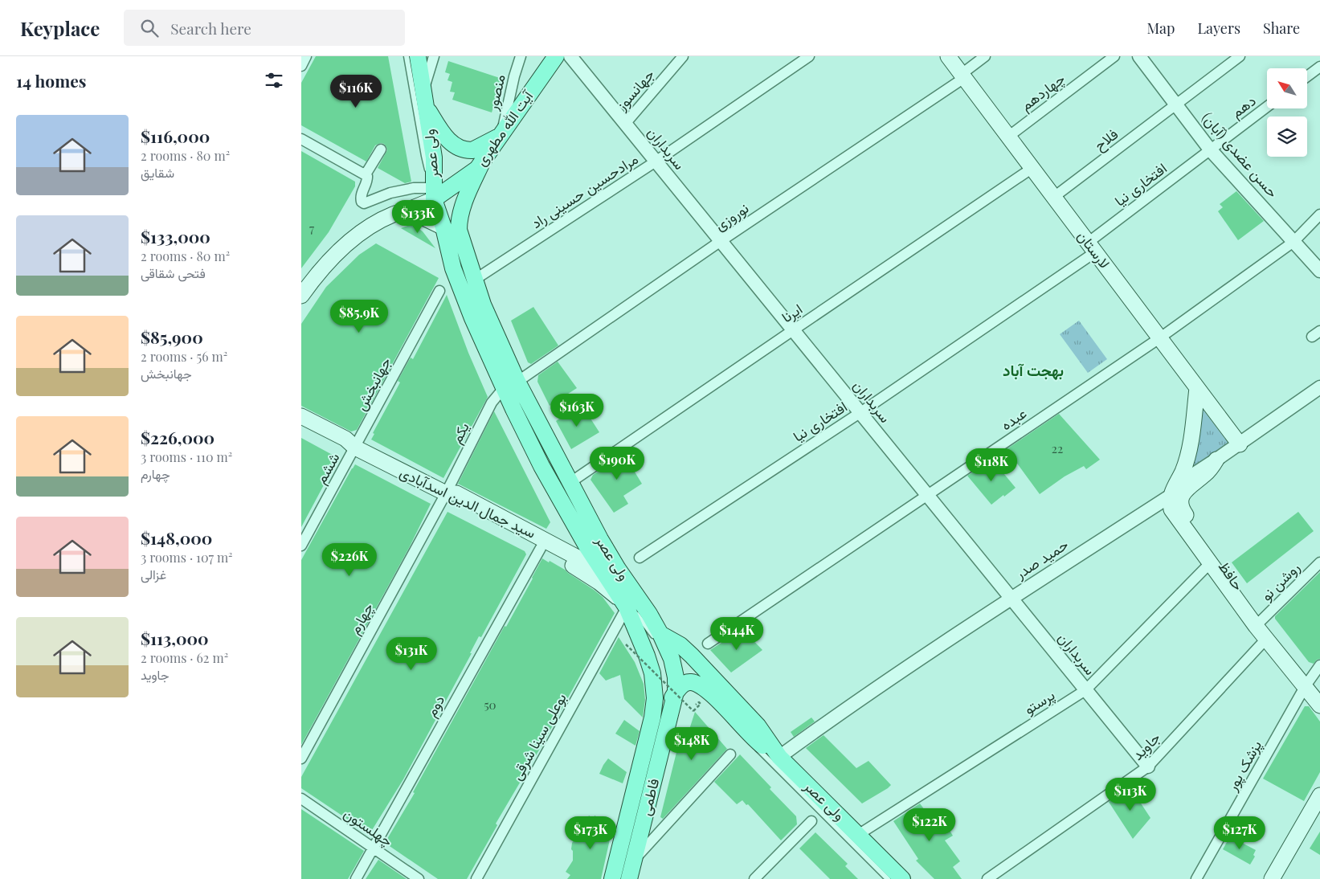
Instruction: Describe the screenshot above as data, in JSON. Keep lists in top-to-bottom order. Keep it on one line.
{"streets":{"main road":["آیت الله مطهری","ولی عصر","لارستان","سید جمال الدین اسدآبادی","حافظ","فاطمی"],"street":["جهانسوز","منصور","چهاردهم","دهم","فلاح","سربداران","حسن عضدی (آبان)","افتخاری نیا","مرادحسین حسینی راد","نوروزی","ايرنا","جهانبخش","عبده","یکم","ششم","حمید صدر","روشن نو","چهارم","پرستو","دوم","بوعلی سینا شرقی","جاوید","پزشک پور","چهلستون"]},"crossings":[["جهانسوز","سربداران"],["منصور","آیت الله مطهری"],["چهاردهم","لارستان"],["دهم","حسن عضدی (آبان)"],["دهم","افتخاری نیا"],["آیت الله مطهری","ولی عصر"],["فلاح","حسن عضدی (آبان)"],["فلاح","لارستان"],["سربداران","افتخاری نیا"],["سربداران","مرادحسین حسینی راد"],["سربداران","نوروزی"],["سربداران","ايرنا"],["سربداران","عبده"],["سربداران","حمید صدر"],["سربداران","پرستو"],["سربداران","جاوید"],["ولی عصر","مرادحسین حسینی راد"],["ولی عصر","نوروزی"],["ولی عصر","ايرنا"],["ولی عصر","یکم"],["ولی عصر","سید جمال الدین اسدآبادی"],["ولی عصر","حمید صدر"],["ولی عصر","پرستو"],["ولی عصر","بوعلی سینا شرقی"],["ولی عصر","فاطمی"],["حسن عضدی (آبان)","افتخاری نیا"],["حسن عضدی (آبان)","عبده"],["افتخاری نیا","لارستان"],["نوروزی","لارستان"],["نوروزی","یکم"],["لارستان","ايرنا"],["لارستان","عبده"],["لارستان","حمید صدر"],["جهانبخش","ششم"],["جهانبخش","سید جمال الدین اسدآبادی"],["یکم","سید جمال الدین اسدآبادی"],["یکم","چهارم"],["ششم","سید جمال الدین اسدآبادی"],["سید جمال الدین اسدآبادی","چهارم"],["حمید صدر","حافظ"],["حافظ","روشن نو"],["حافظ","پرستو"],["حافظ","جاوید"],["حافظ","پزشک پور"],["دوم","چهلستون"]],"districts":["بهجت آباد"],"house_numbers":["7","22","50"],"north":"top left","page":{"header":"Keyplace","search":"Search here","nav":["Map","Layers","Share"],"heading":"14 homes","price":["$116K","$133K","$85.9K","$163K","$190K","$118K","$226K","$144K","$131K","$148K","$113K","$122K","$173K","$127K"],"list":[{"name":"$116,000","note":"2 rooms · 80 m² · شقایق"},{"name":"$133,000","note":"2 rooms · 80 m² · فتحی شقاقی"},{"name":"$85,900","note":"2 rooms · 56 m² · جهانبخش"},{"name":"$226,000","note":"3 rooms · 110 m² · چهارم"},{"name":"$148,000","note":"3 rooms · 107 m² · غزالی"},{"name":"$113,000","note":"2 rooms · 62 m² · جاوید"}]}}
